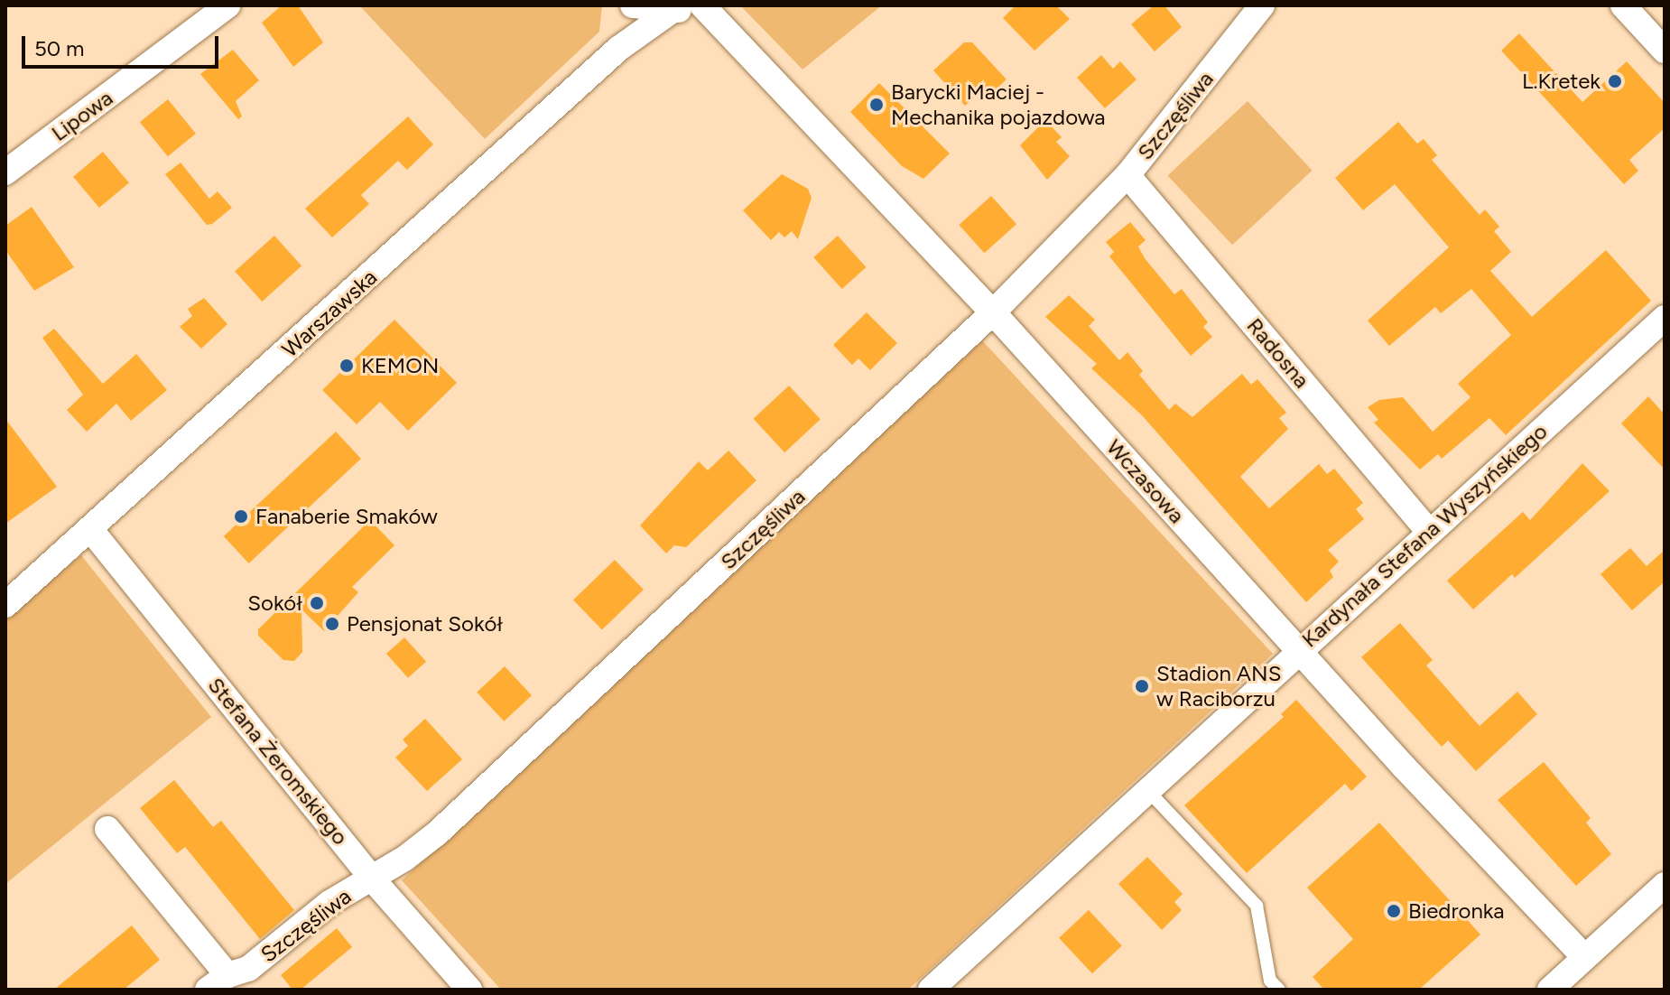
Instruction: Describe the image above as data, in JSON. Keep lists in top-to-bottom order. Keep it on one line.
{"streets":{"street":["Lipowa","Szczęśliwa","Warszawska","Radosna","Wczasowa","Kardynała Stefana Wyszyńskiego","Stefana Żeromskiego"]},"crossings":[["Szczęśliwa","Radosna"],["Szczęśliwa","Wczasowa"],["Szczęśliwa","Stefana Żeromskiego"],["Warszawska","Stefana Żeromskiego"],["Radosna","Kardynała Stefana Wyszyńskiego"],["Wczasowa","Kardynała Stefana Wyszyńskiego"]],"places":["L.Kretek","Barycki Maciej - Mechanika pojazdowa","KEMON","Fanaberie Smaków","Sokół","Pensjonat Sokół","Stadion ANS w Raciborzu","Biedronka"],"scale_bar":"50 m"}
